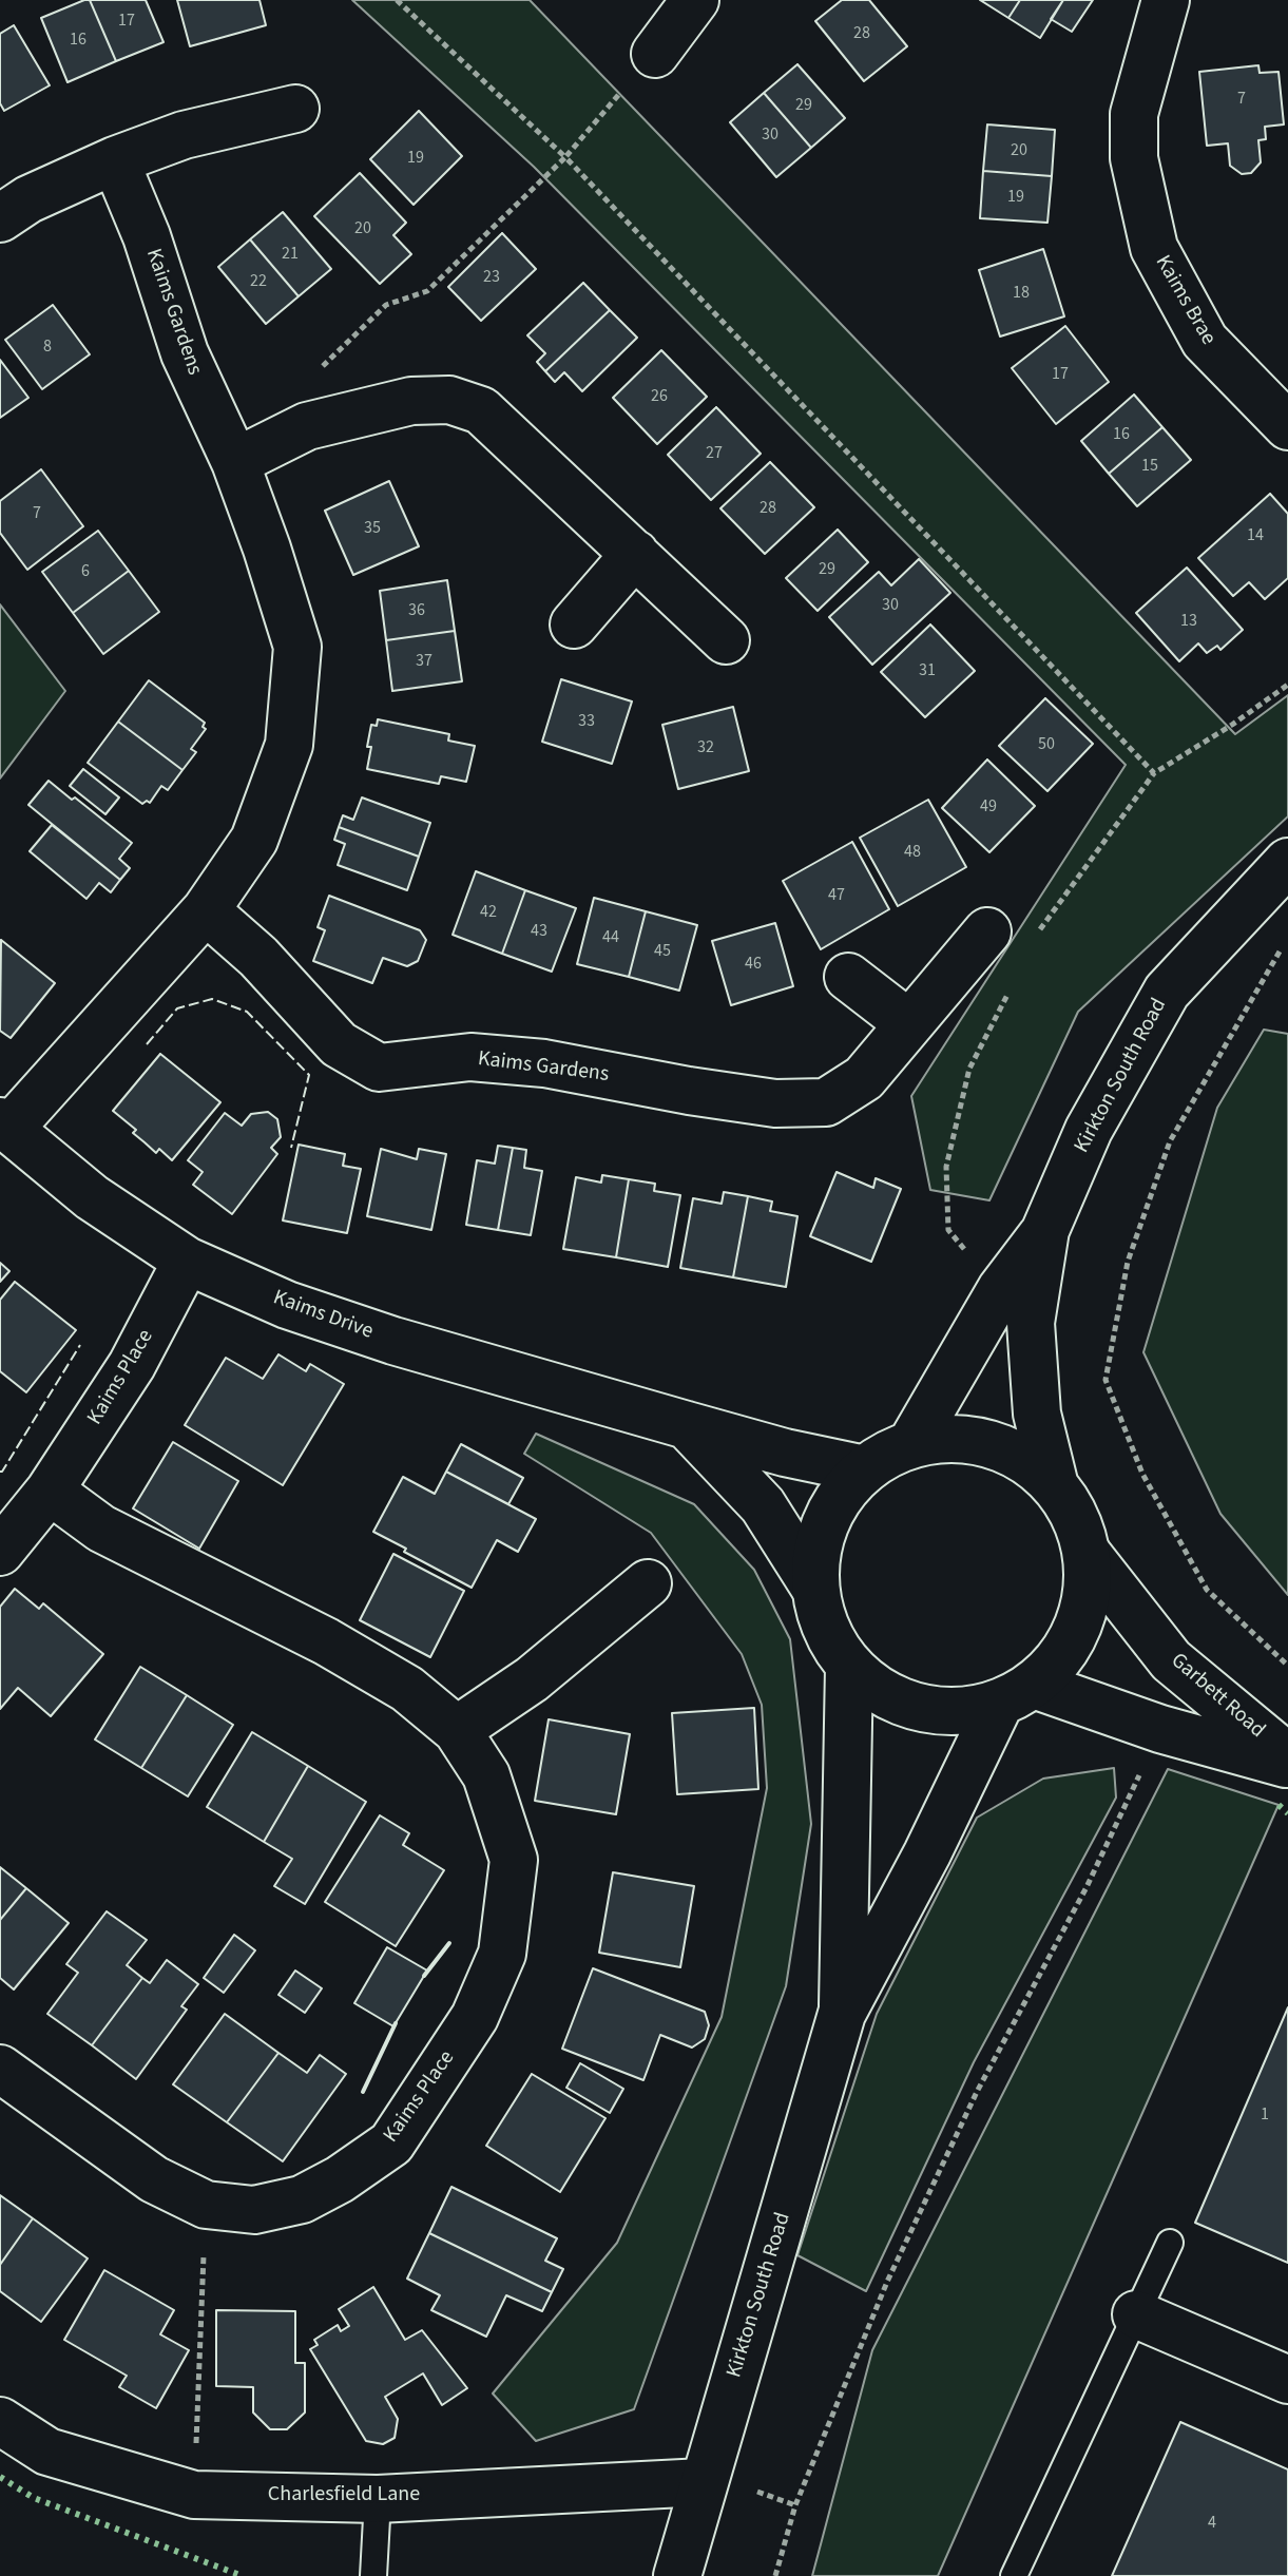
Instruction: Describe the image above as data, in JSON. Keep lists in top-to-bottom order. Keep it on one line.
{"streets":{"street":["Kaims Brae","Kaims Gardens","Kirkton South Road","Kaims Drive","Kaims Place","Garbett Road","Charlesfield Lane"]},"crossings":[["Kaims Gardens","Kaims Drive"],["Kirkton South Road","Kaims Drive"],["Kirkton South Road","Garbett Road"],["Kirkton South Road","Charlesfield Lane"],["Kaims Drive","Kaims Place"],["Kaims Drive","Garbett Road"]],"house_numbers":["17","28","16","7","29","30","20","19","19","20","21","23","22","18","8","17","26","16","27","15","28","7","35","14","29","6","30","36","13","37","31","33","50","32","49","48","47","42","43","44","45","46","1","4"]}
